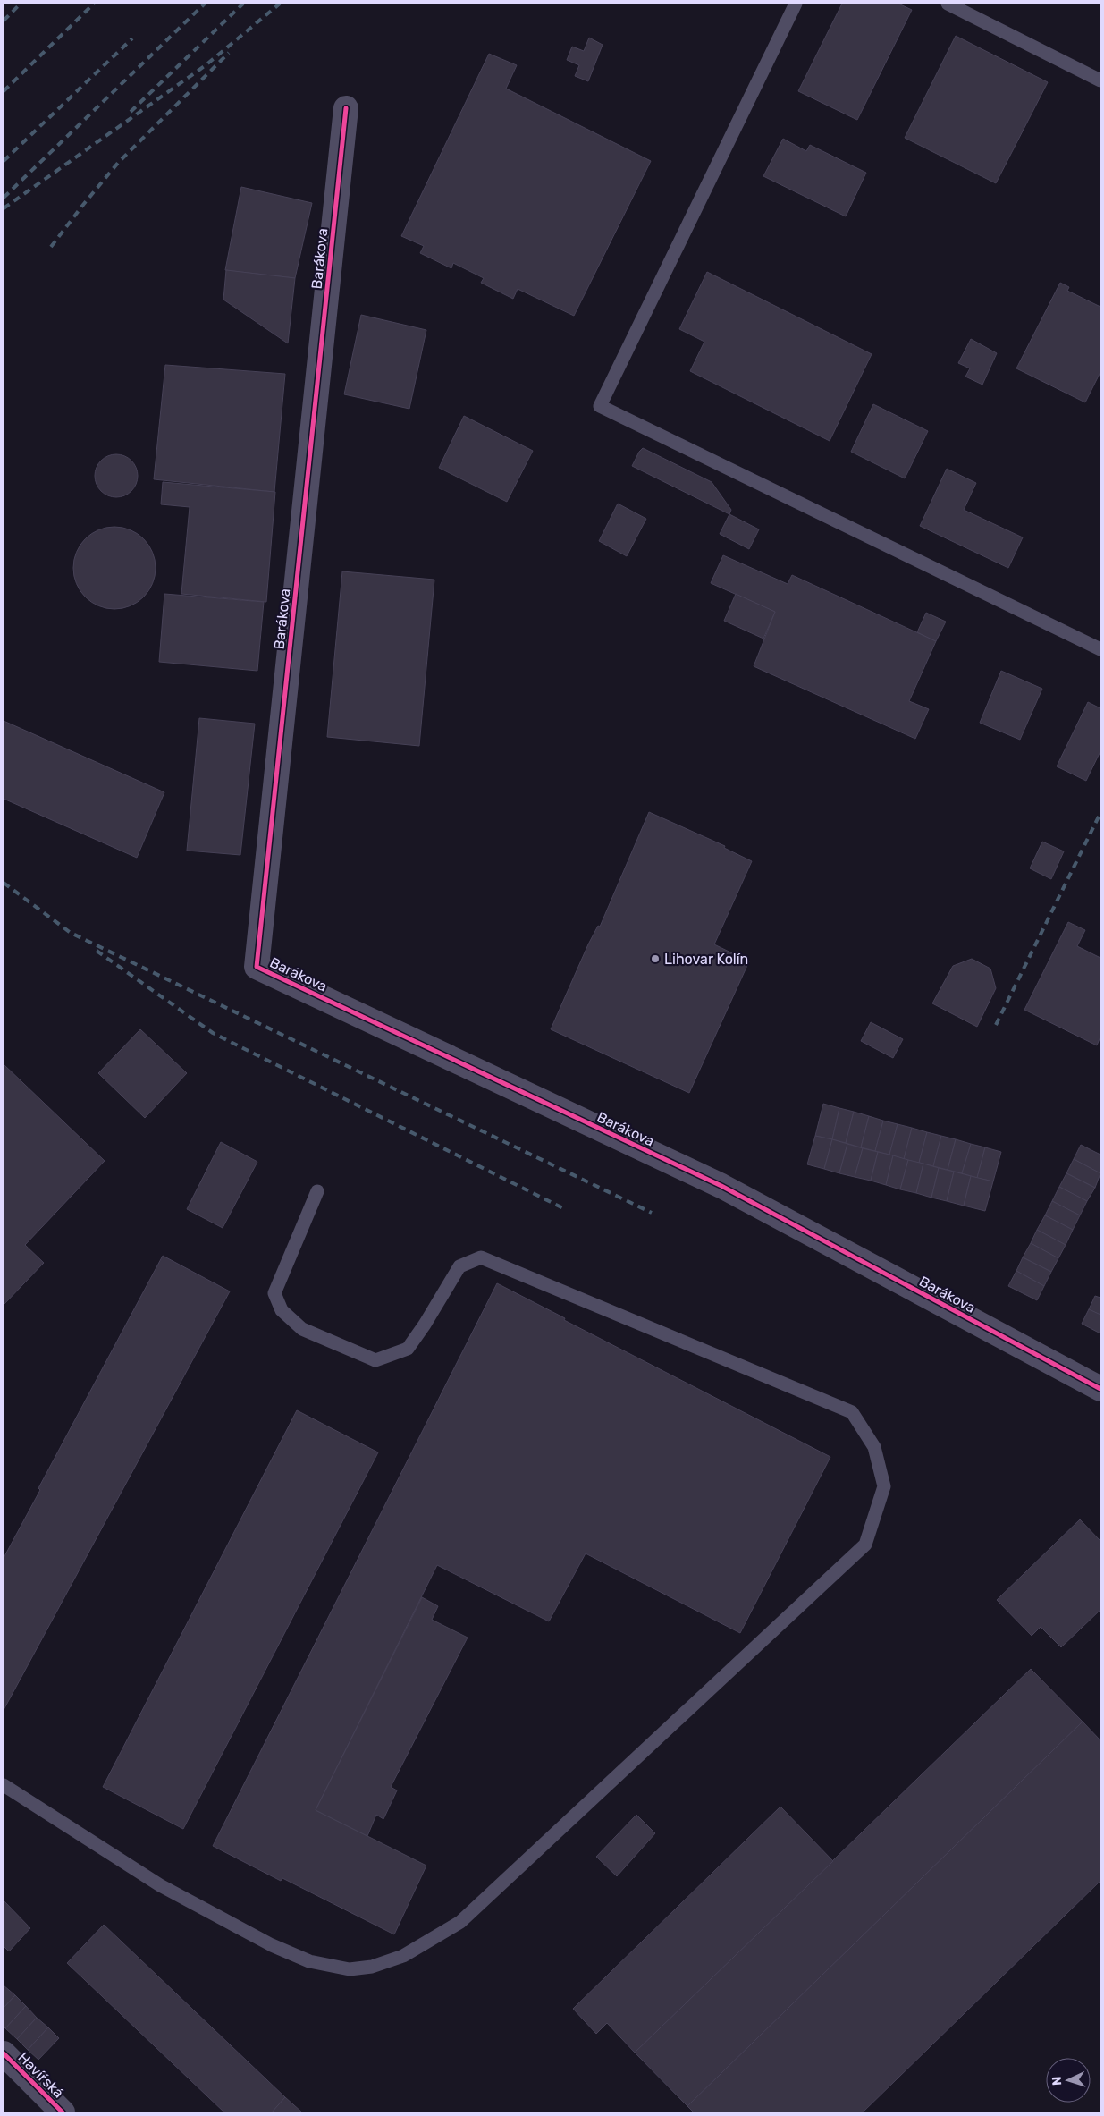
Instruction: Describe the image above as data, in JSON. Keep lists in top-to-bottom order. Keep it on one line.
{"streets":{"street":["Barákova","Havířská"]},"places":["Lihovar Kolín"],"north":"left"}
